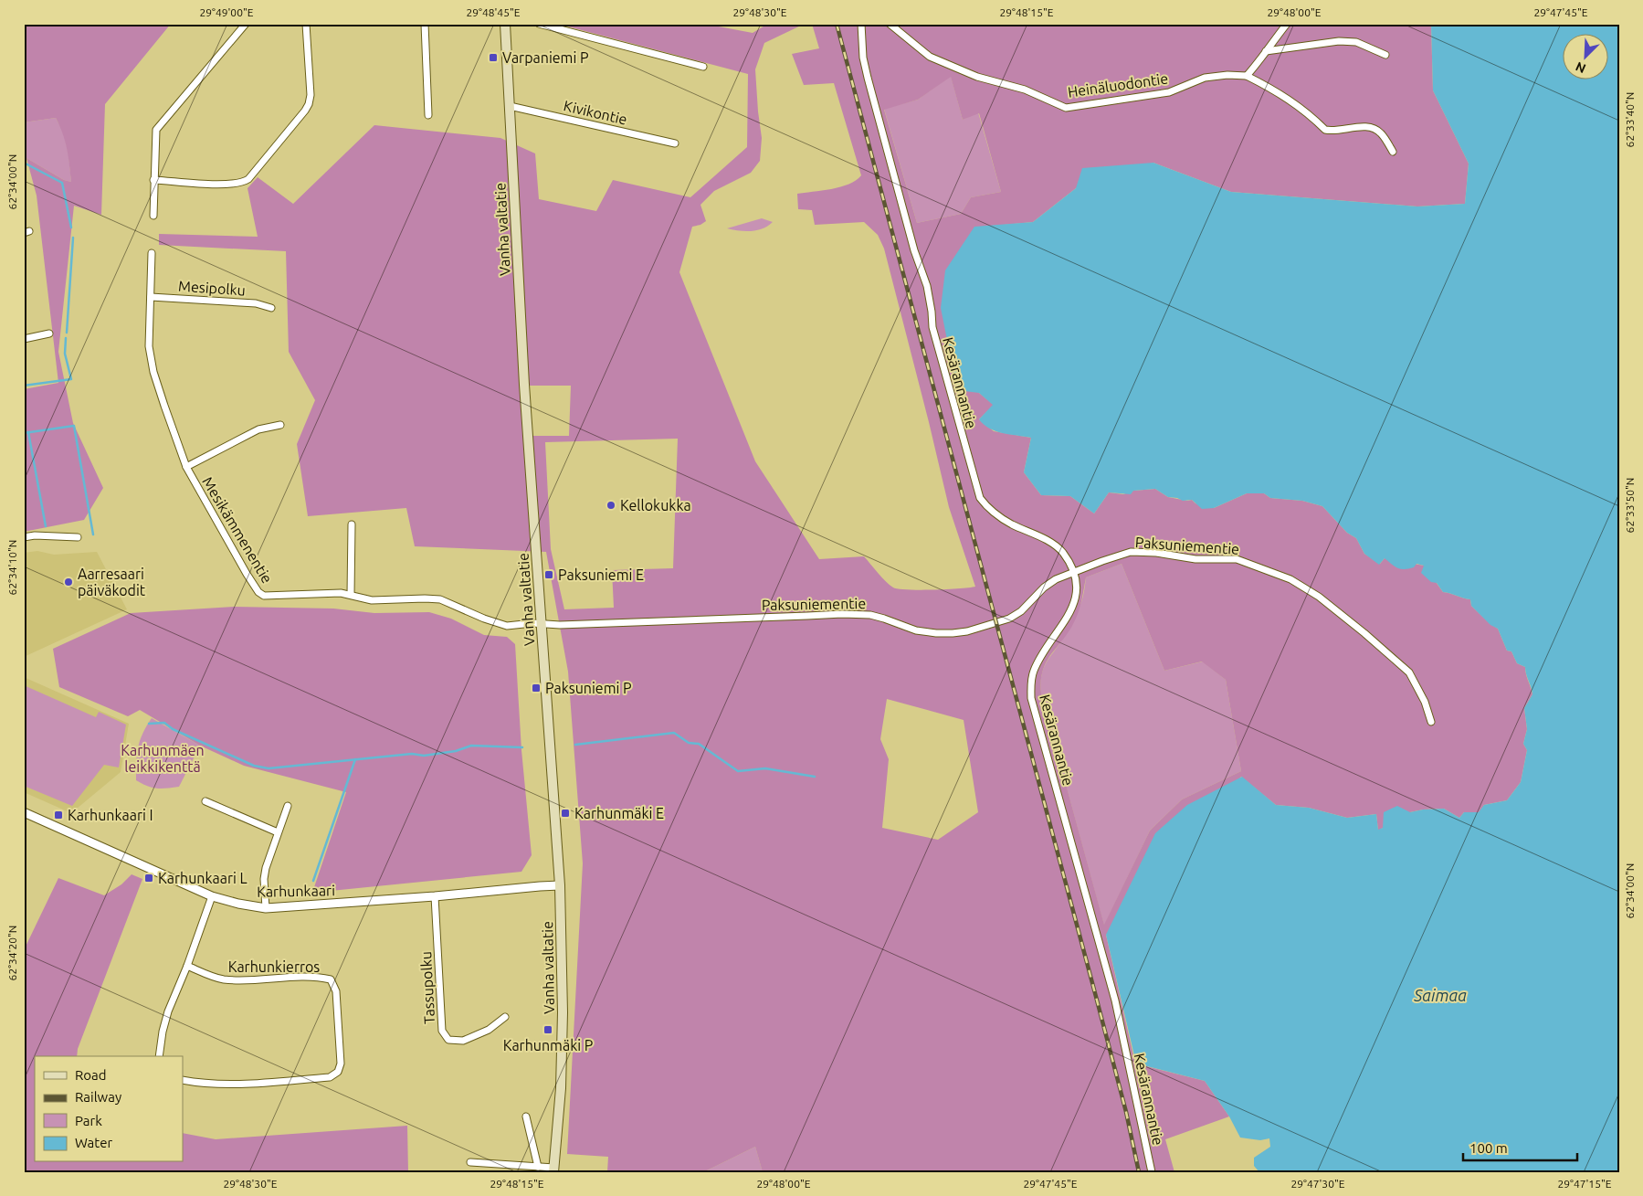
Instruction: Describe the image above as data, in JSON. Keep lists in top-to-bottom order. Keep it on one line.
{"streets":{"main road":["Vanha valtatie"],"street":["Heinäluodontie","Kivikontie","Mesipolku","Kesärannantie","Mesikämmenentie","Paksuniementie","Karhunkaari","Karhunkierros","Tassupolku"]},"crossings":[["Kivikontie","Vanha valtatie"],["Vanha valtatie","Mesikämmenentie"],["Vanha valtatie","Paksuniementie"],["Vanha valtatie","Karhunkaari"],["Mesipolku","Mesikämmenentie"],["Kesärannantie","Paksuniementie"],["Mesikämmenentie","Paksuniementie"],["Karhunkaari","Tassupolku"]],"water":["Saimaa"],"parks":["Karhunmäen leikkikenttä"],"places":{"transit":["Varpaniemi P","Paksuniemi E","Paksuniemi P","Karhunmäki E","Karhunkaari I","Karhunkaari L","Karhunmäki P"],"other":["Kellokukka","Aarresaari päiväkodit"]},"legend":["Road","Railway","Park","Water"],"scale_bar":"100 m","north":"bottom left","coordinates":["29°49'00\"E","29°48'45\"E","29°48'30\"E","29°48'15\"E","29°48'00\"E","29°47'45\"E","62°33'40\"N","62°34'00\"N","62°33'50\"N","62°34'10\"N","62°34'20\"N","29°47'30\"E","29°47'15\"E"]}
